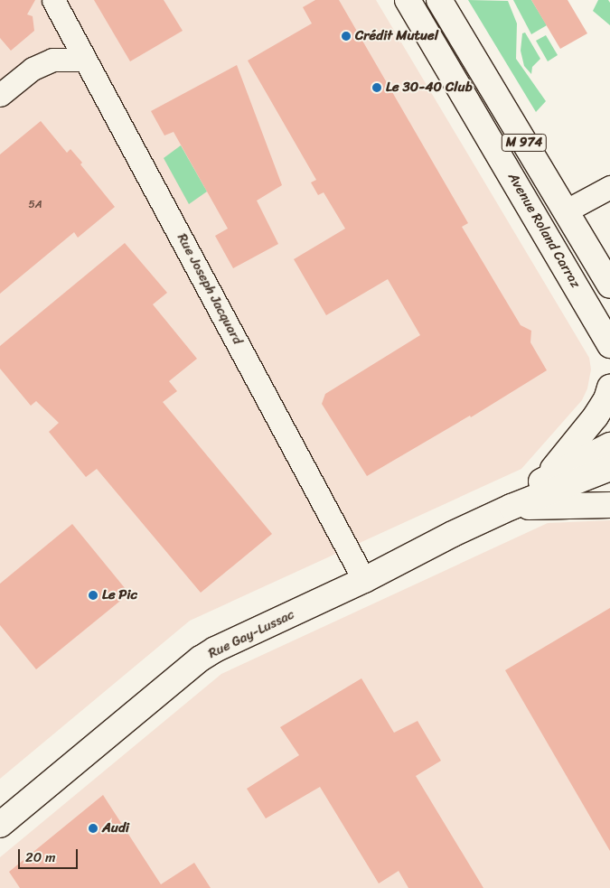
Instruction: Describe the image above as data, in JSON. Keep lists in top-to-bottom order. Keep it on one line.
{"streets":{"main road":["M 974","Avenue Roland Carraz","Rue Gay-Lussac"],"street":["Rue Joseph Jacquard"]},"crossings":[["Rue Joseph Jacquard","Rue Gay-Lussac"]],"places":["Crédit Mutuel","Le 30-40 Club","Le Pic","Audi"],"house_numbers":["5A"],"scale_bar":"20 m"}
